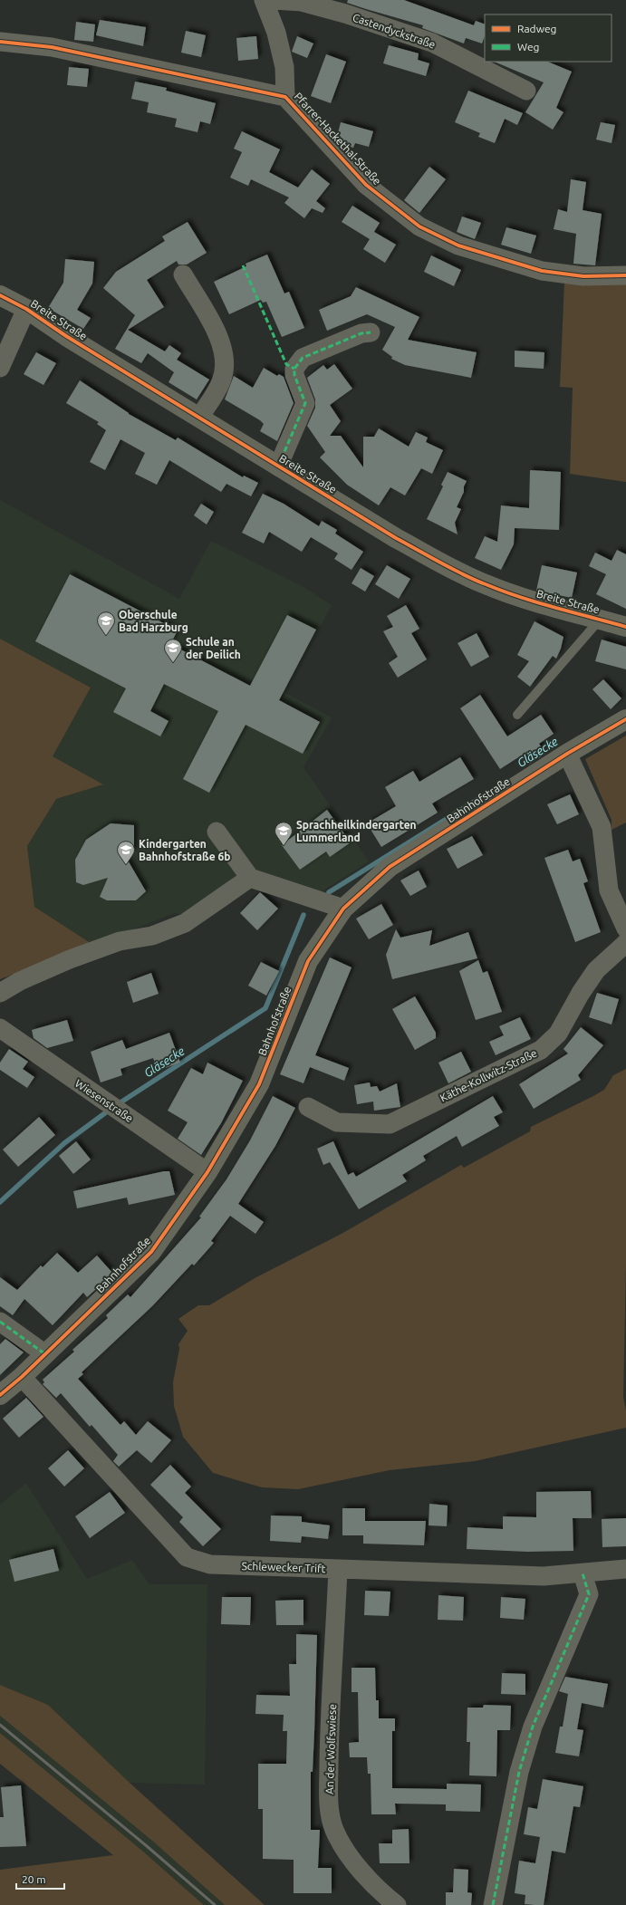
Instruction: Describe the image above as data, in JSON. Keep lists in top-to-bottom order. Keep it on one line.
{"streets":{"street":["Castendyckstraße","Pfarrer-Hackethal-Straße","Breite Straße","Bahnhofstraße","Käthe-Kollwitz-Straße","Wiesenstraße","Schlewecker Trift","An der Wolfswiese"]},"crossings":[["Bahnhofstraße","Wiesenstraße"],["Bahnhofstraße","Schlewecker Trift"],["Schlewecker Trift","An der Wolfswiese"]],"water":["Gläsecke"],"places":{"school or university":["Oberschule Bad Harzburg","Schule an der Deilich","Sprachheilkindergarten Lummerland","Kindergarten Bahnhofstraße 6b"]},"legend":["Radweg","Weg"],"scale_bar":"20 m"}
